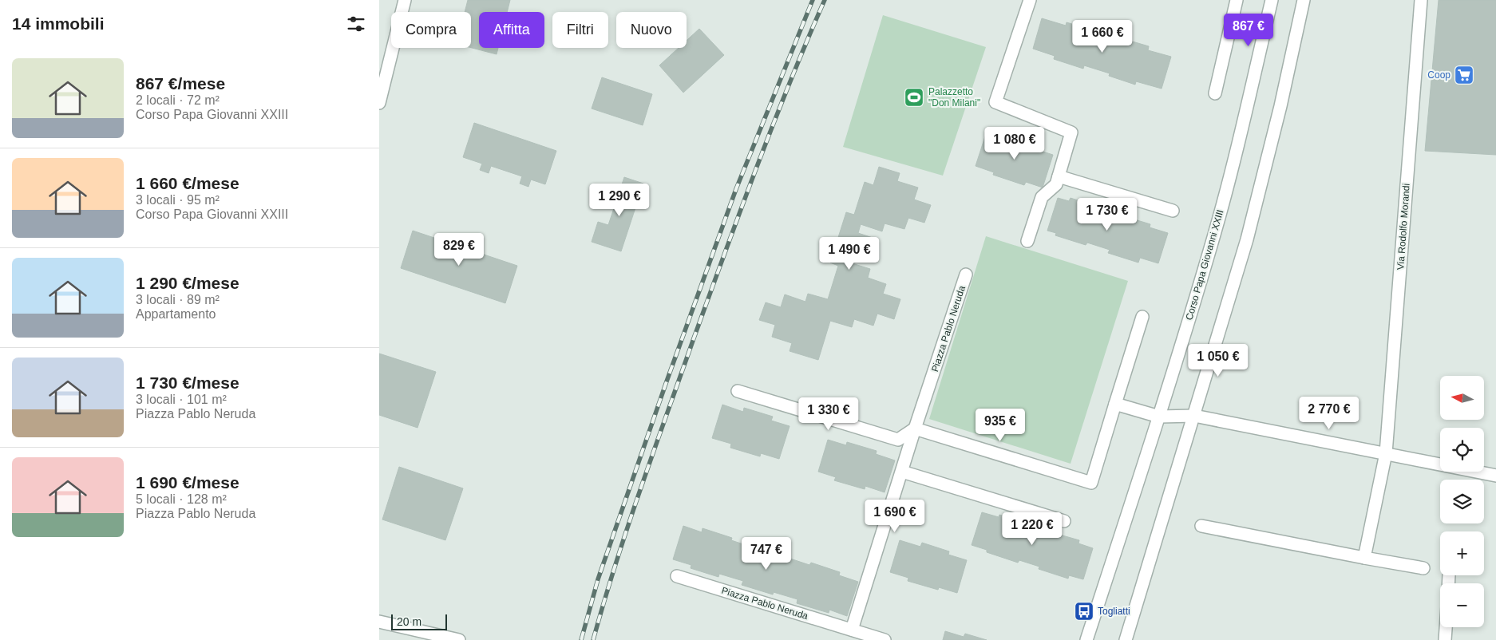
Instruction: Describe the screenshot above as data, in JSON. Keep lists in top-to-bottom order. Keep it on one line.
{"streets":{"street":["Via Rodolfo Morandi","Corso Papa Giovanni XXIII","Piazza Pablo Neruda"]},"places":{"supermarket":["Coop"],"sports":["Palazzetto \"Don Milani\""],"bus stop":["Togliatti"]},"scale_bar":"20 m","north":"left","page":{"heading":"14 immobili","chip":["Compra","Affitta","Filtri","Nuovo"],"price":["867 €","1 660 €","1 080 €","1 290 €","1 730 €","829 €","1 490 €","1 050 €","2 770 €","1 330 €","935 €","1 690 €","1 220 €","747 €"],"list":[{"name":"867 €/mese","note":"2 locali · 72 m² · Corso Papa Giovanni XXIII"},{"name":"1 660 €/mese","note":"3 locali · 95 m² · Corso Papa Giovanni XXIII"},{"name":"1 290 €/mese","note":"3 locali · 89 m² · Appartamento"},{"name":"1 730 €/mese","note":"3 locali · 101 m² · Piazza Pablo Neruda"},{"name":"1 690 €/mese","note":"5 locali · 128 m² · Piazza Pablo Neruda"}],"map_buttons":["+","−"],"scale":"20 m"}}
